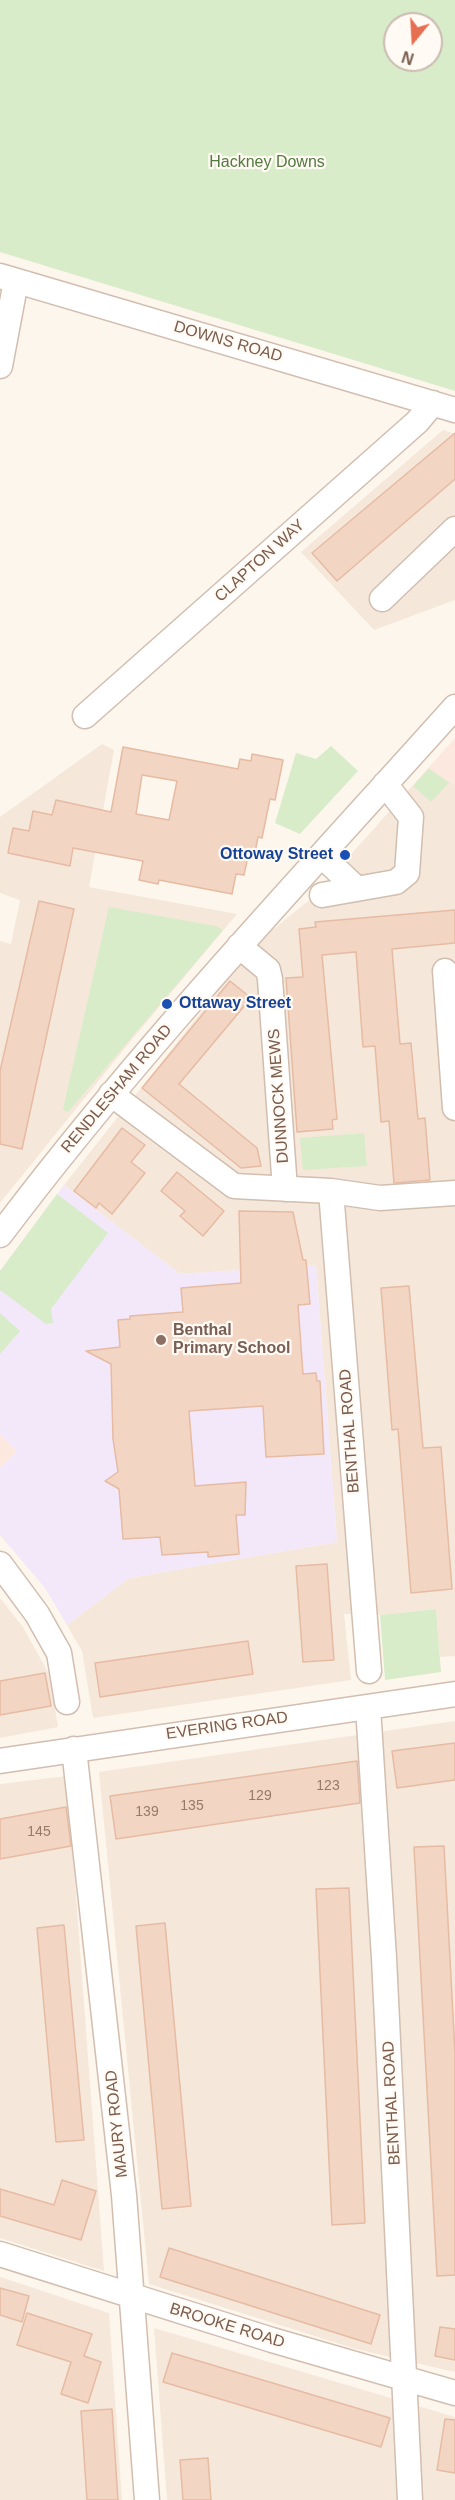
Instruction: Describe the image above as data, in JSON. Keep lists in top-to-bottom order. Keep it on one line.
{"streets":{"street":["DOWNS ROAD","CLAPTON WAY","RENDLESHAM ROAD","DUNNOCK MEWS","BENTHAL ROAD","EVERING ROAD","MAURY ROAD","BROOKE ROAD"]},"crossings":[["DOWNS ROAD","CLAPTON WAY"],["RENDLESHAM ROAD","DUNNOCK MEWS"],["BENTHAL ROAD","EVERING ROAD"],["BENTHAL ROAD","BROOKE ROAD"],["EVERING ROAD","MAURY ROAD"],["MAURY ROAD","BROOKE ROAD"]],"parks":["Hackney Downs"],"places":["Ottoway Street","Ottaway Street","Benthal Primary School"],"house_numbers":["123","129","135","139","145"],"north":"bottom"}
